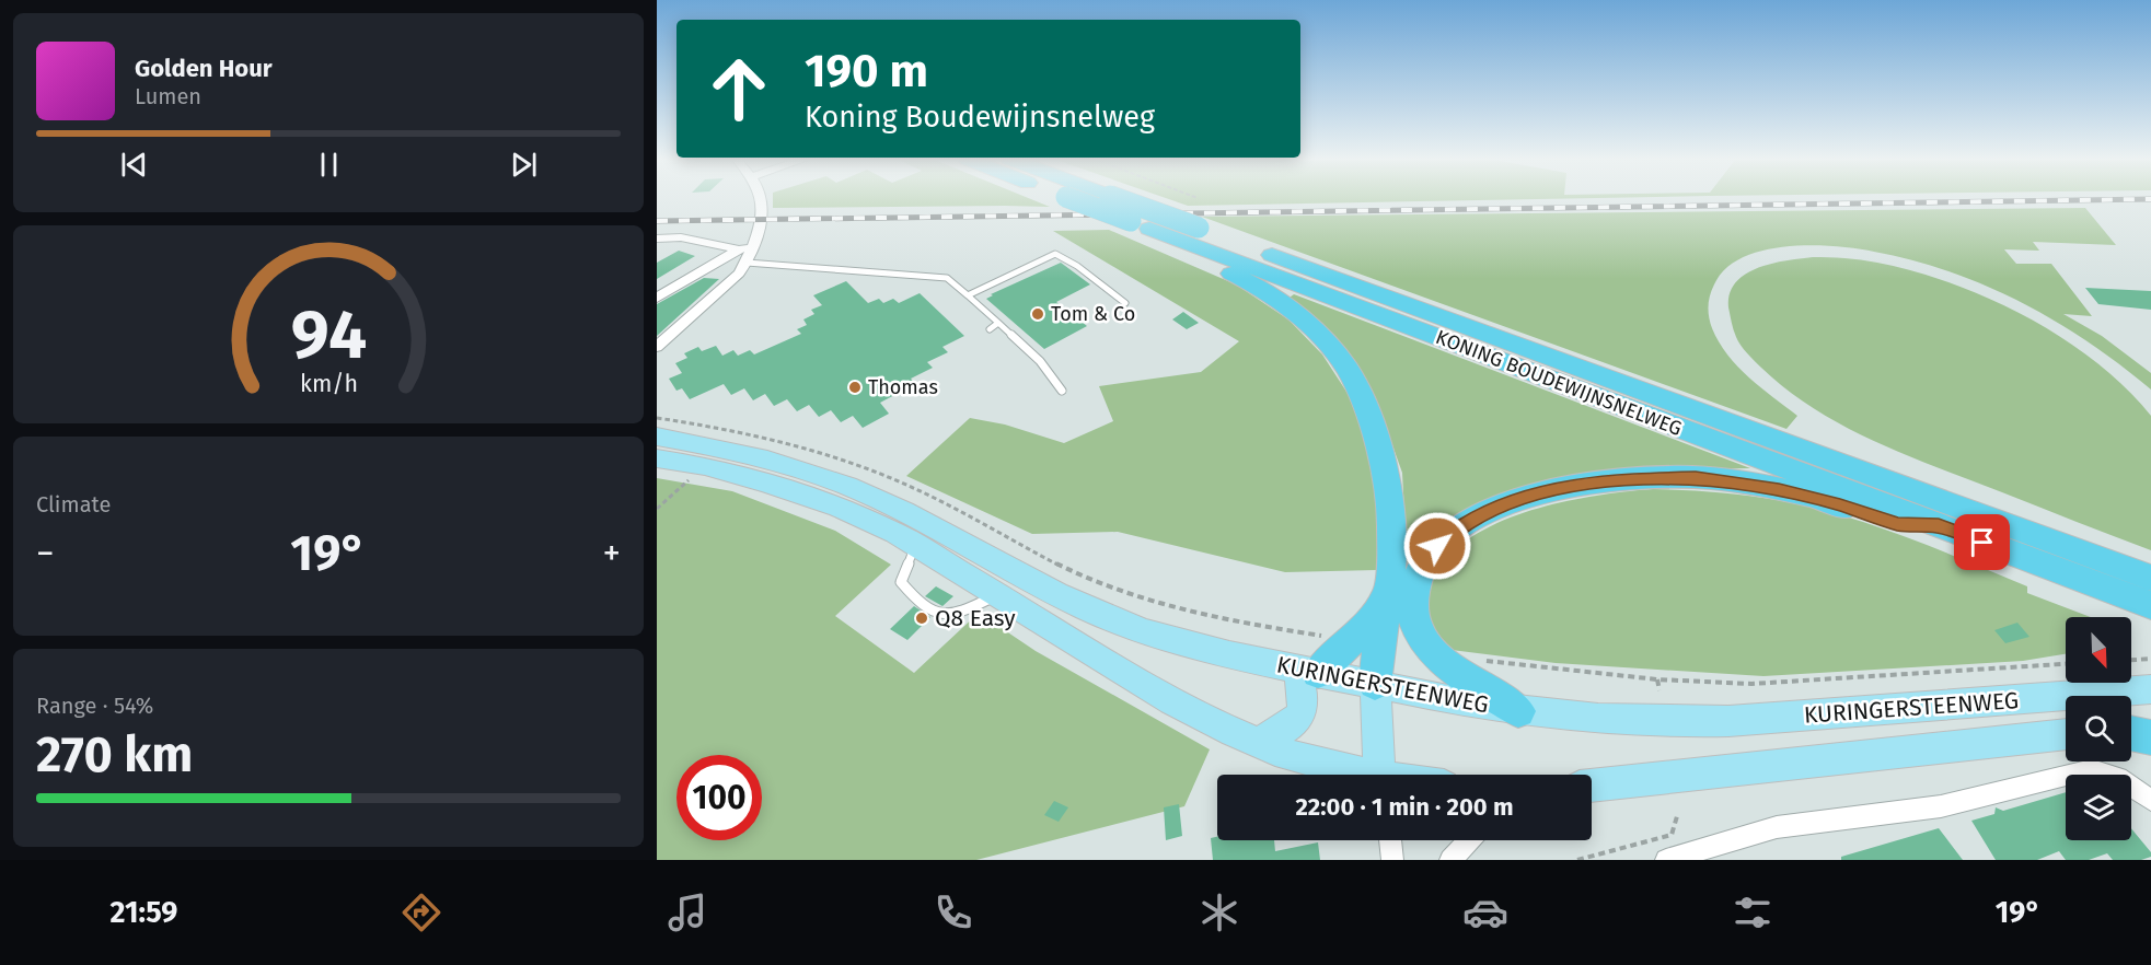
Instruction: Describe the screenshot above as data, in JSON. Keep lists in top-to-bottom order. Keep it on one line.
{"streets":{"highway":["KONING BOUDEWIJNSNELWEG"],"main road":["KURINGERSTEENWEG"]},"places":["Tom & Co","Thomas","Q8 Easy"],"north":"bottom right","page":{"turn":["190 m","Koning Boudewijnsnelweg"],"song":["Golden Hour","Lumen"],"tile":["Climate",["Range · 54%","270 km"]],"heat":["−","19°","+"],"limit":"100","trip":"22:00 · 1 min · 200 m","tabs":["21:59","19°"],"gauge":["94","km/h"]}}
